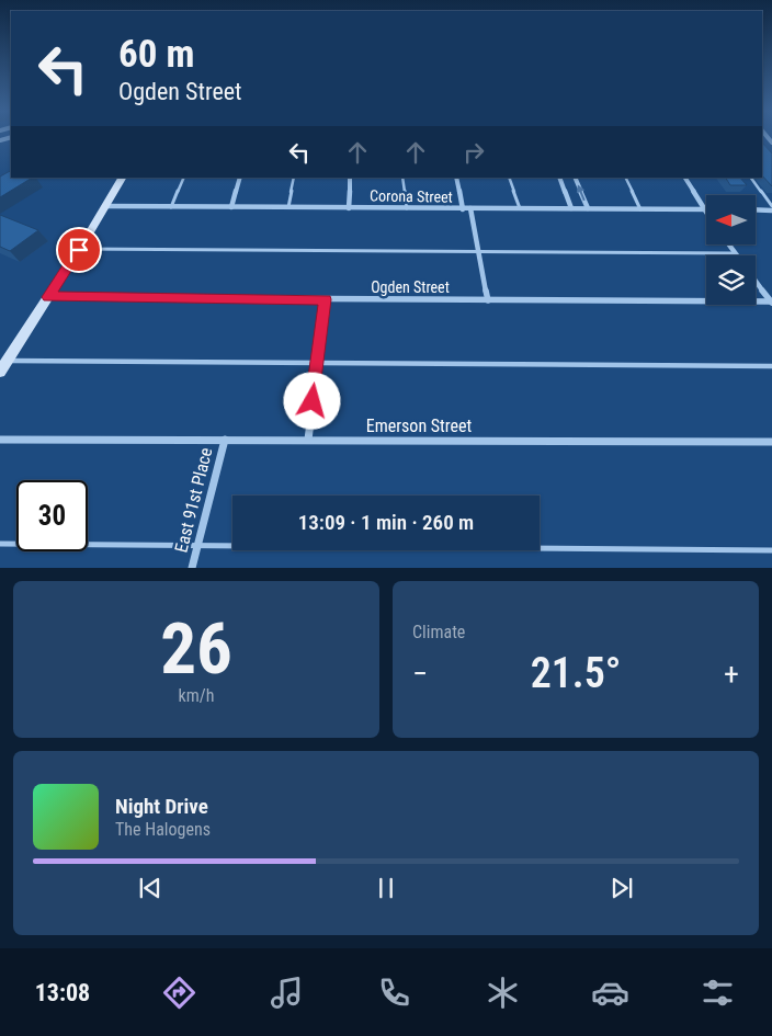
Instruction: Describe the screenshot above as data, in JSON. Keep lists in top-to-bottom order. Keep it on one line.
{"streets":{"street":["Corona Street","Ogden Street","Emerson Street","East 91st Place"]},"crossings":[["Emerson Street","East 91st Place"]],"north":"left","page":{"turn":["60 m","Ogden Street"],"limit":"30","trip":"13:09 · 1 min · 260 m","tile":[["26","km/h"],"Climate"],"heat":["−","21.5°","+"],"song":["Night Drive","The Halogens"],"tabs":"13:08"}}
